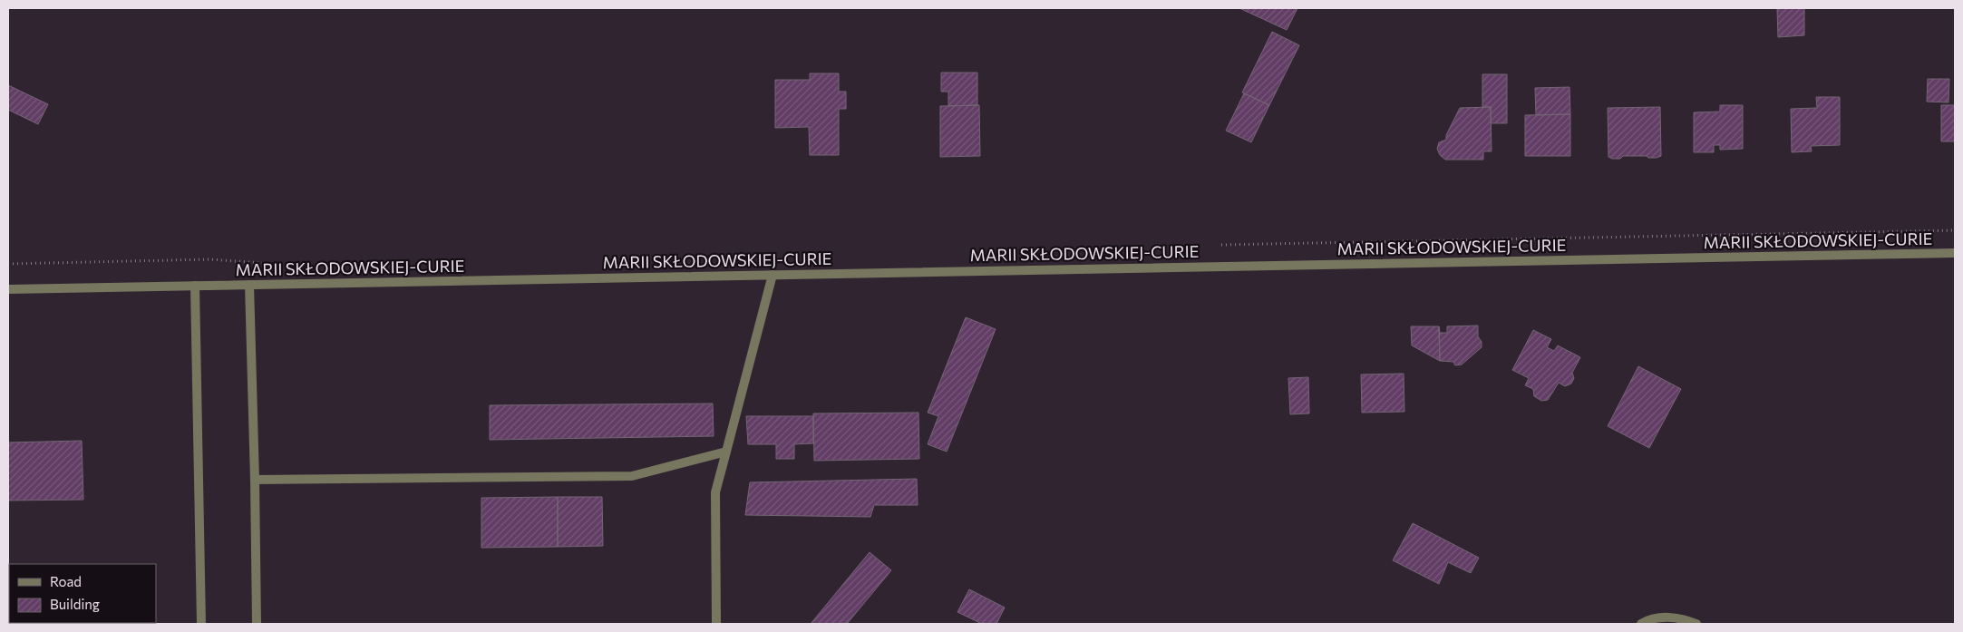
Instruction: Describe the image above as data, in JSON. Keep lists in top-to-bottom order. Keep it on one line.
{"streets":{"street":["MARII SKŁODOWSKIEJ-CURIE"]},"legend":["Road","Building"]}
